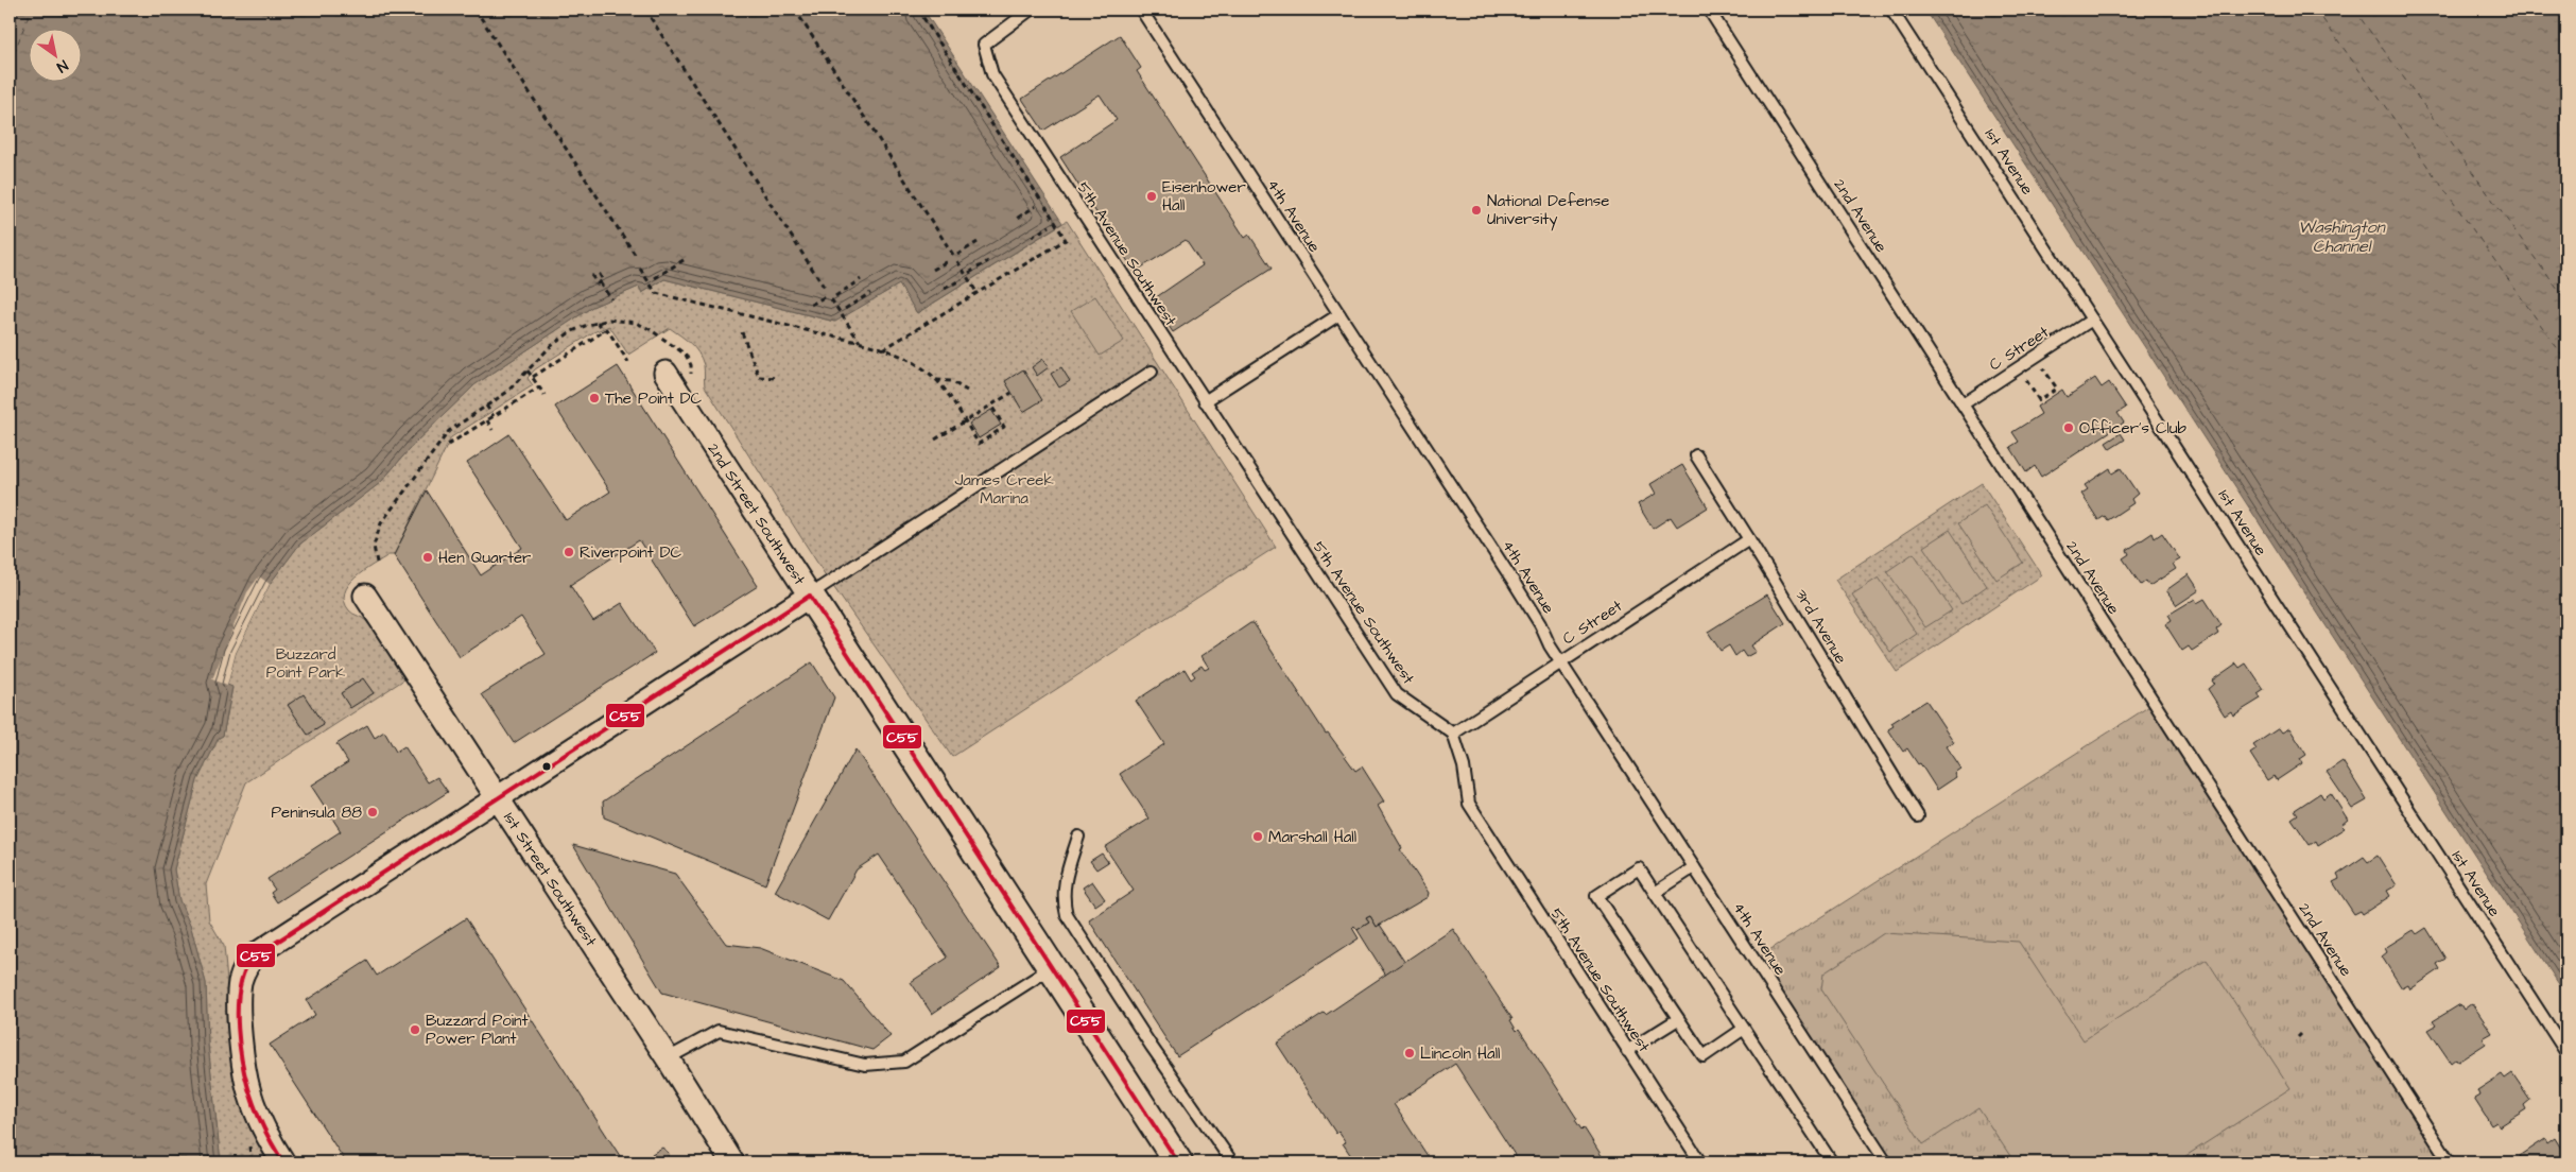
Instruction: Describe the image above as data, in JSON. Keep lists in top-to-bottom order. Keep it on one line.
{"streets":{"street":["2nd Street Southwest","1st Street Southwest"],"lane":["1st Avenue","4th Avenue","2nd Avenue","5th Avenue Southwest","C Street","3rd Avenue"]},"crossings":[["1st Avenue","C Street"],["4th Avenue","C Street"],["2nd Avenue","C Street"],["5th Avenue Southwest","C Street"],["C Street","3rd Avenue"]],"water":["Washington Channel"],"parks":["James Creek Marina","Buzzard Point Park"],"places":["Eisenhower Hall","National Defense University","The Point DC","Officer's Club","Riverpoint DC","Hen Quarter","Peninsula 88","Marshall Hall","Buzzard Point Power Plant","Lincoln Hall"],"lines":["transit line C55"],"north":"bottom right"}
